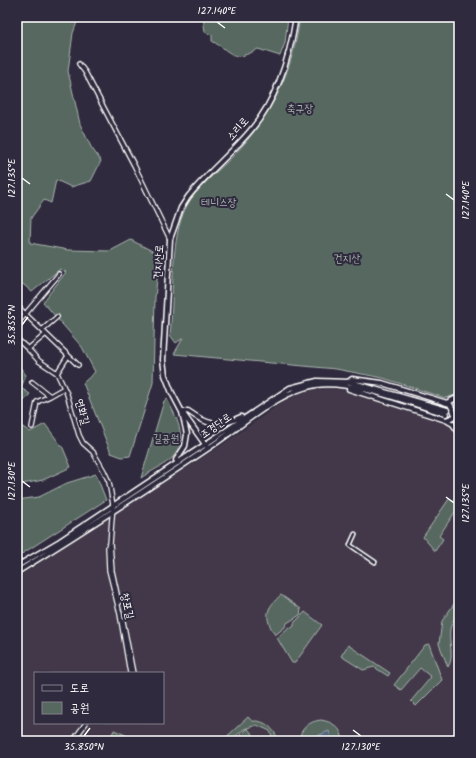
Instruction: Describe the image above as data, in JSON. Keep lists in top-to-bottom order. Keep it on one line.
{"streets":{"street":["소리로","건지산로","연화길","조경단로","창포길"]},"crossings":[["소리로","건지산로"],["건지산로","조경단로"],["연화길","조경단로"],["연화길","창포길"],["조경단로","창포길"]],"parks":["축구장","테니스장","건지산","길공원"],"legend":["도로","공원"],"coordinates":["127.140°E","127.135°E","35.855°N","127.130°E","35.850°N"]}
